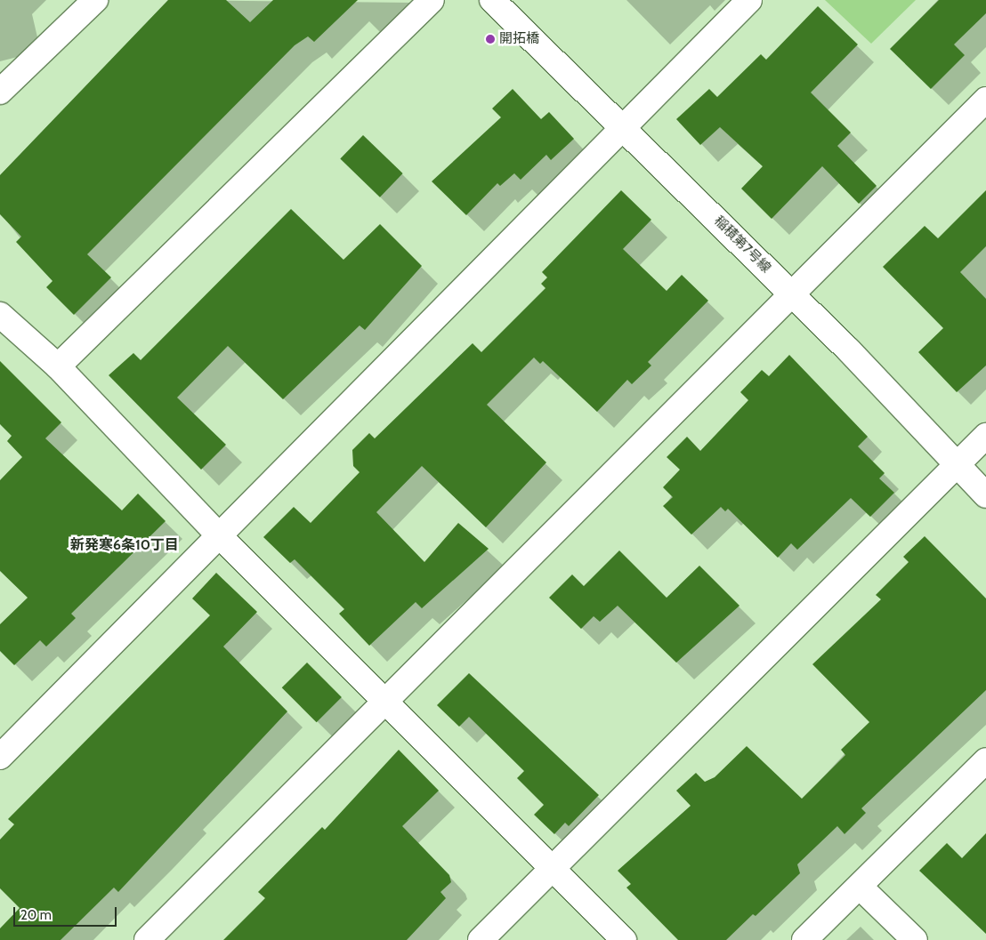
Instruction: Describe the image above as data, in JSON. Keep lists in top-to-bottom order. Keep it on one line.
{"streets":{"street":["稲積第7号線"]},"districts":["新発寒6条10丁目"],"places":["開拓橋"],"scale_bar":"20 m"}
